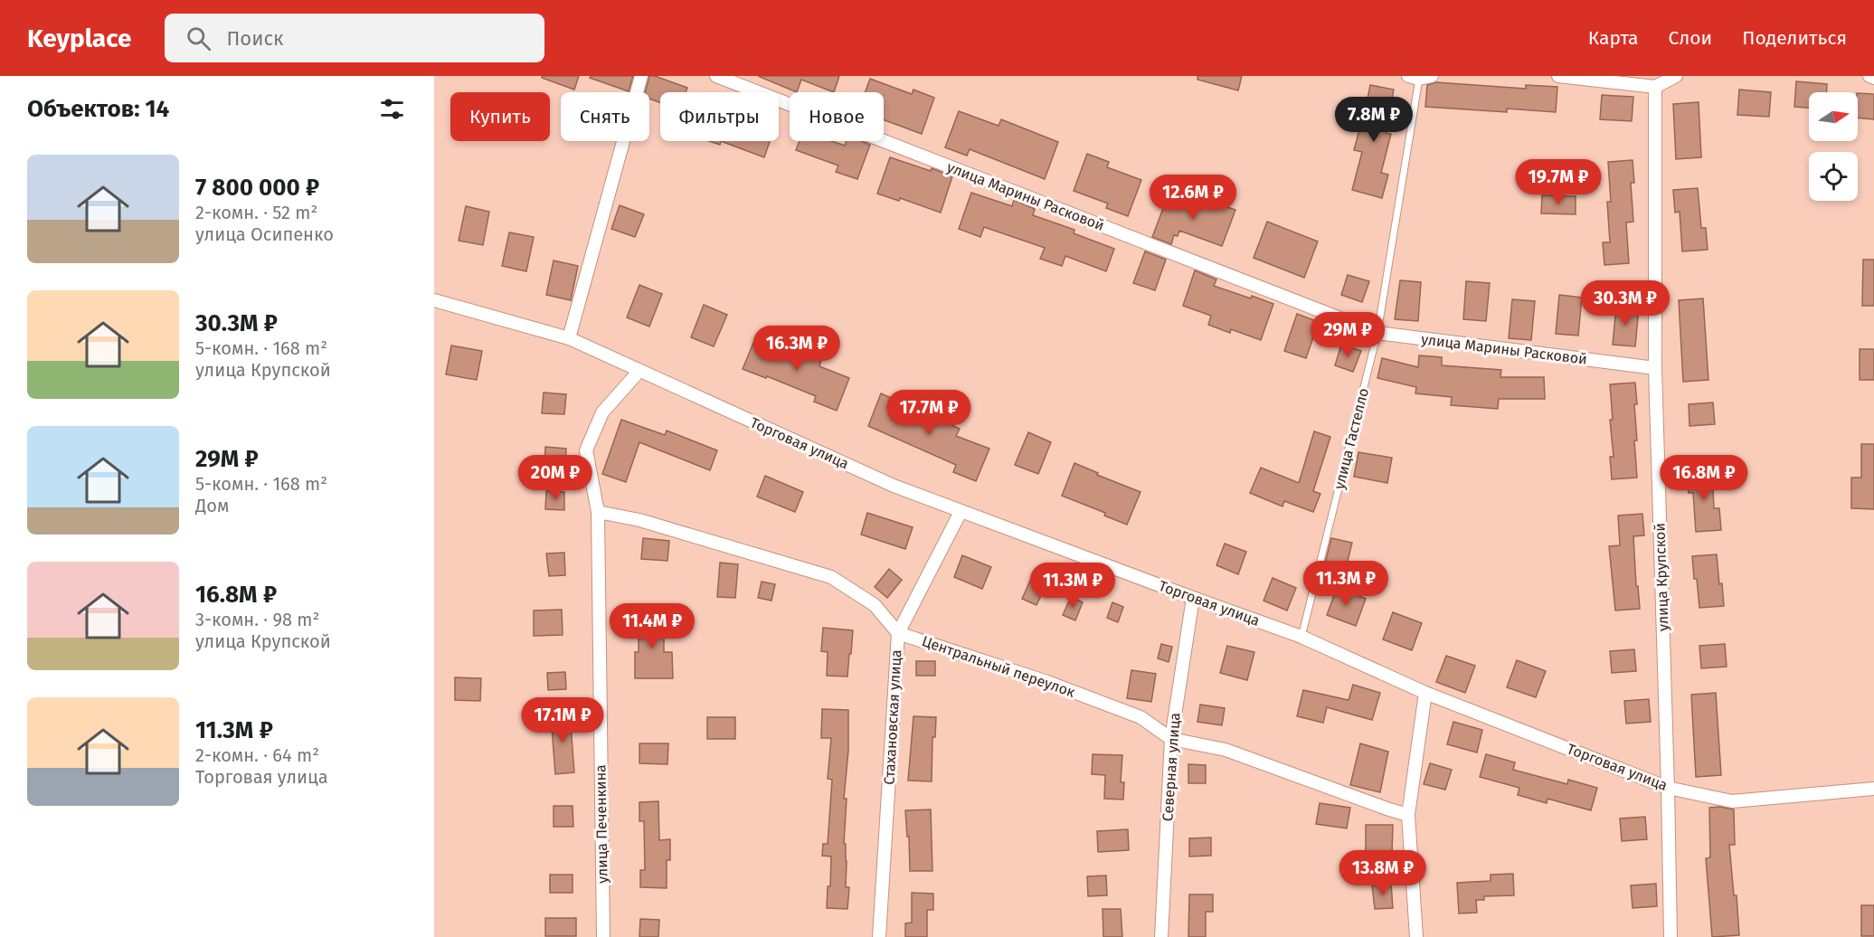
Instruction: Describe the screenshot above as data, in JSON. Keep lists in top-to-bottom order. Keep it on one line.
{"streets":{"street":["улица Марины Расковой","Торговая улица","улица Крупской","Центральный переулок","Стахановская улица","Северная улица","улица Печенкина"],"lane":["улица Гастелло"]},"crossings":[["улица Марины Расковой","улица Гастелло"],["улица Марины Расковой","улица Крупской"],["улица Гастелло","Торговая улица"],["Торговая улица","улица Крупской"],["Торговая улица","Стахановская улица"],["Торговая улица","Северная улица"],["Торговая улица","улица Печенкина"],["Центральный переулок","Стахановская улица"],["Центральный переулок","Северная улица"]],"north":"right","page":{"header":"Keyplace","search":"Поиск","nav":["Карта","Слои","Поделиться"],"heading":"Объектов: 14","chip":["Купить","Снять","Фильтры","Новое"],"price":["7.8M ₽","19.7M ₽","12.6M ₽","30.3M ₽","29M ₽","16.3M ₽","17.7M ₽","20M ₽","16.8M ₽","11.3M ₽","11.3M ₽","11.4M ₽","17.1M ₽","13.8M ₽"],"list":[{"name":"7 800 000 ₽","note":"2-комн. · 52 m² · улица Осипенко"},{"name":"30.3M ₽","note":"5-комн. · 168 m² · улица Крупской"},{"name":"29M ₽","note":"5-комн. · 168 m² · Дом"},{"name":"16.8M ₽","note":"3-комн. · 98 m² · улица Крупской"},{"name":"11.3M ₽","note":"2-комн. · 64 m² · Торговая улица"}]}}
